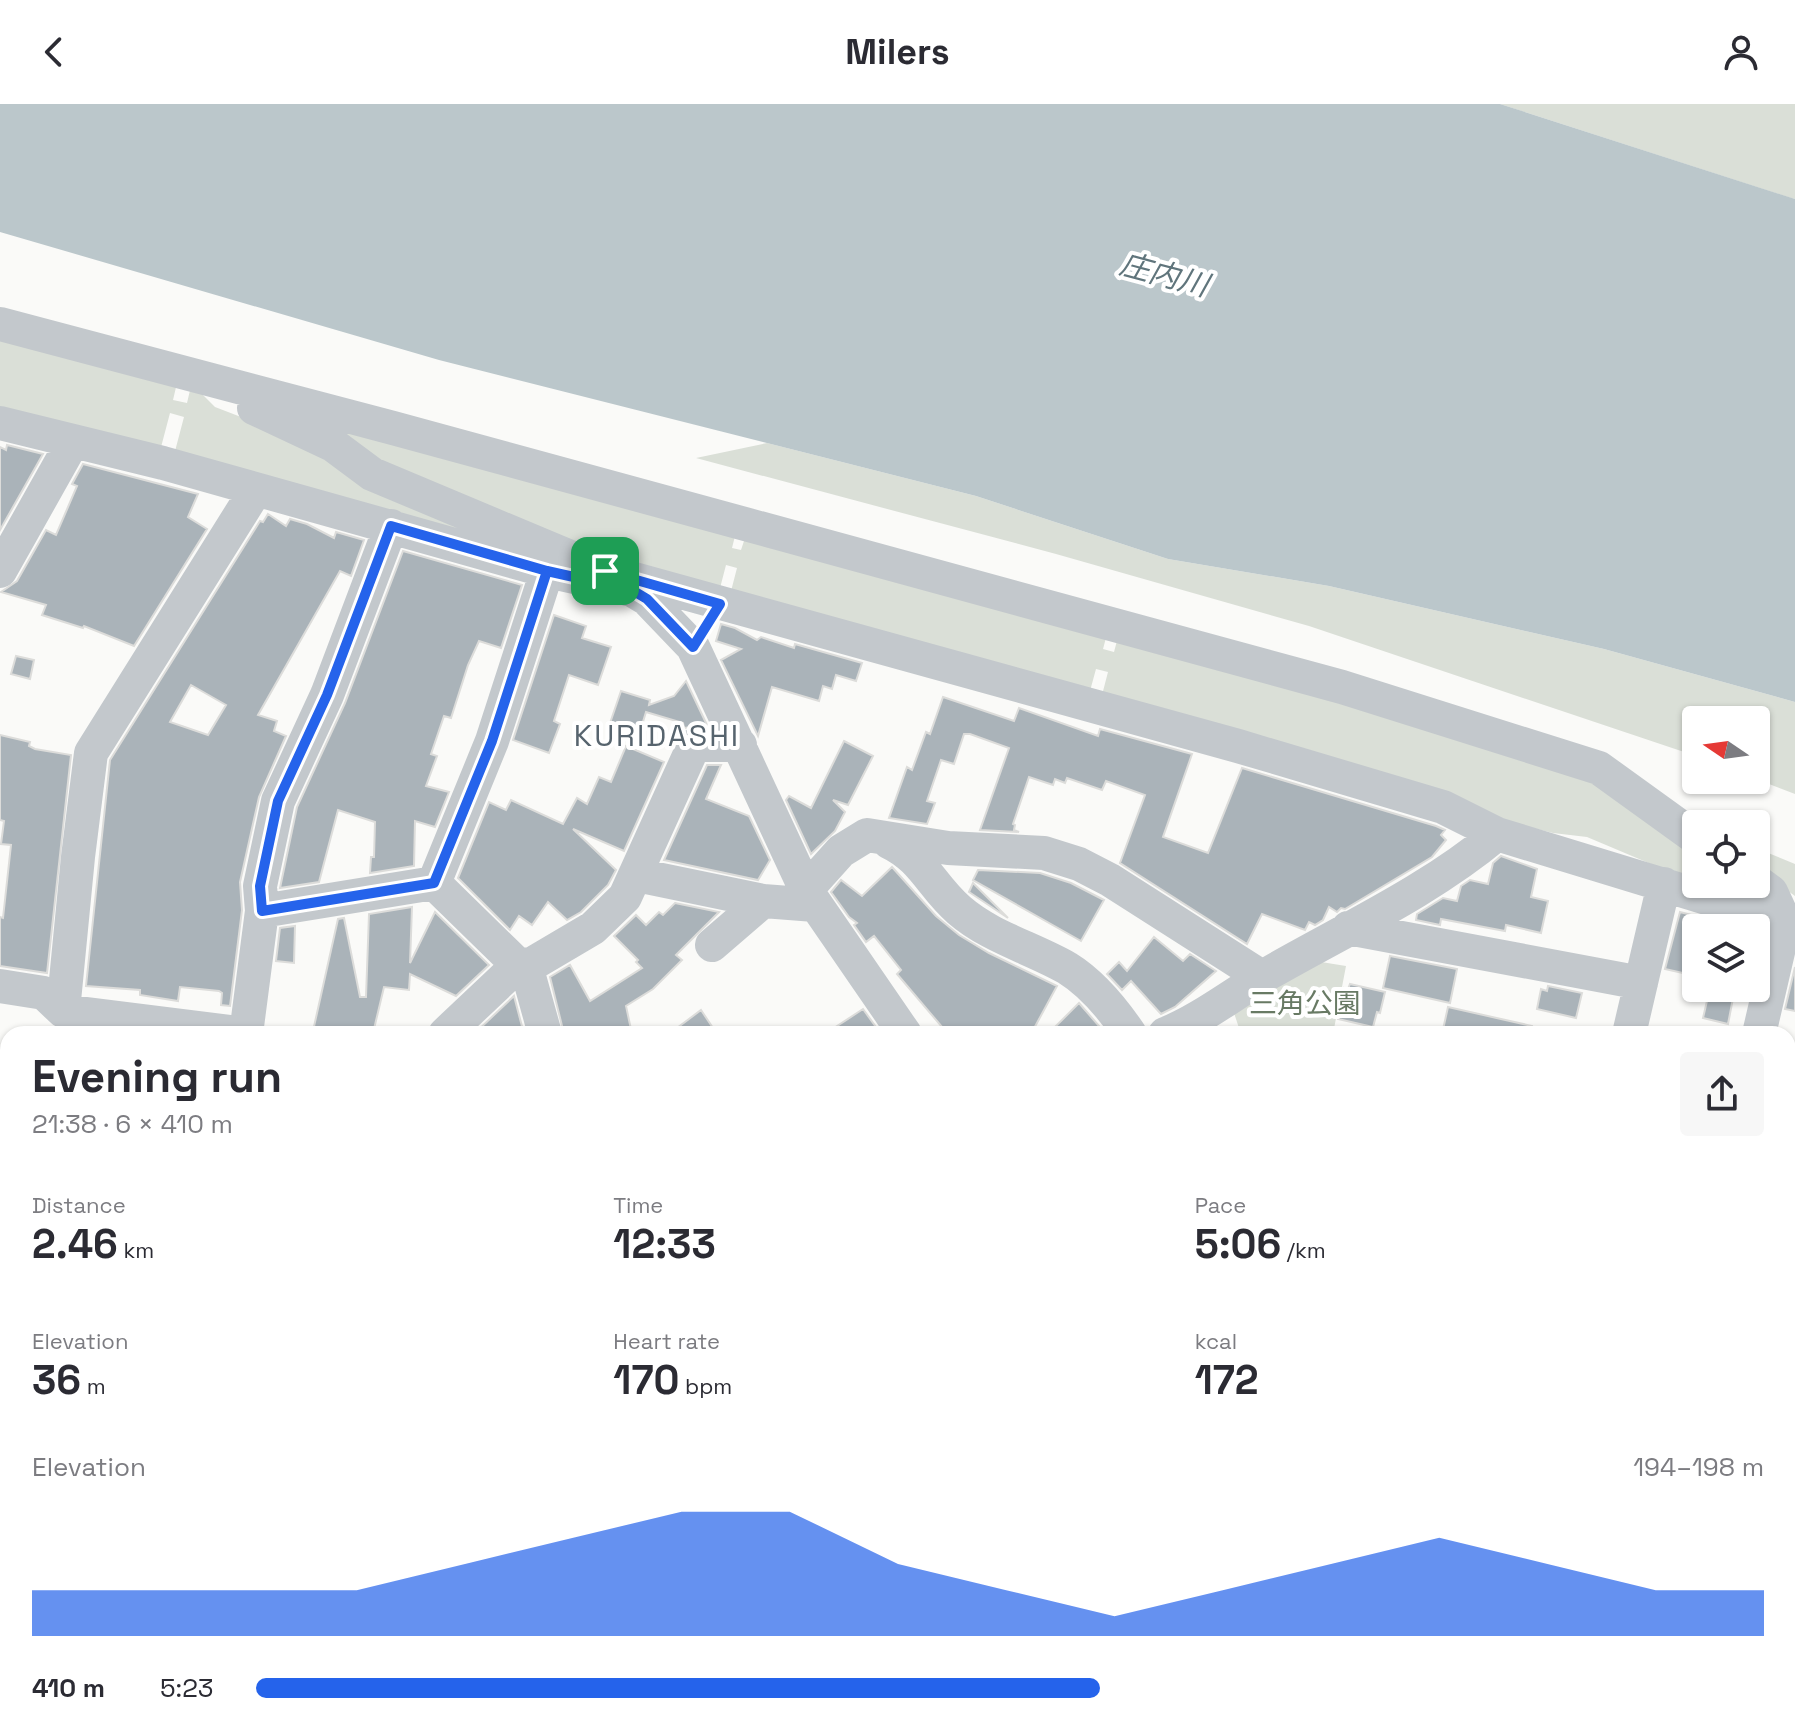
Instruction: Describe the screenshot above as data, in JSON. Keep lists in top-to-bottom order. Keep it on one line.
{"districts":["KURIDASHI"],"water":["庄内川"],"parks":["三角公園"],"north":"left","page":{"header":"Milers","heading":["Evening run","21:38 · 6 × 410 m"],"stats":[["Distance","2.46 km"],["Time","12:33"],["Pace","5:06 /km"],["Elevation","36 m"],["Heart rate","170 bpm"],["kcal","172"]],"chart":["Elevation","194–198 m"],"list":[{"name":"410 m","note":"5:23"}]}}
